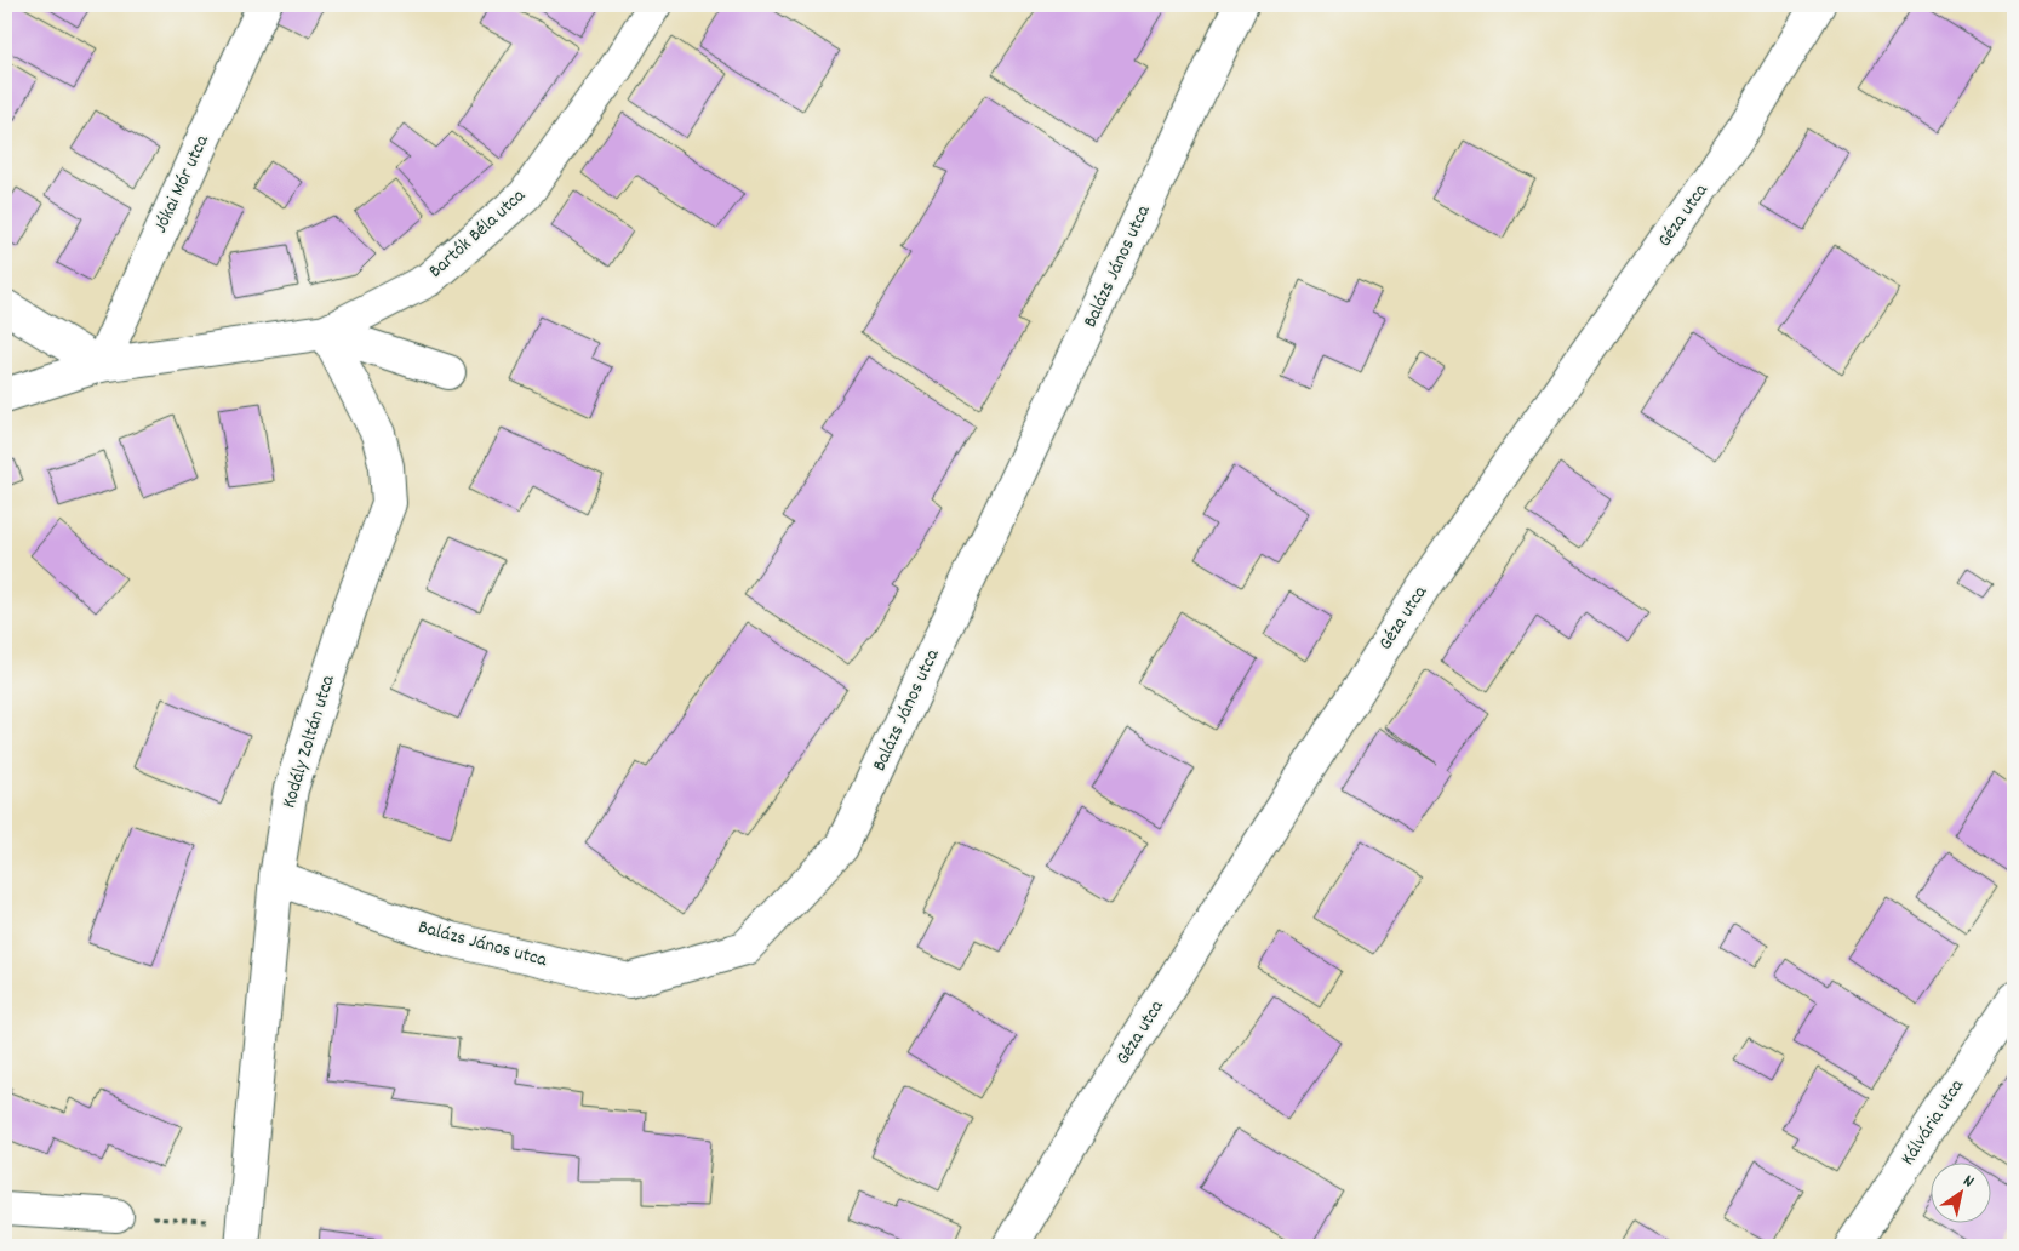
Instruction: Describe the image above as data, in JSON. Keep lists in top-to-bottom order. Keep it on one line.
{"streets":{"street":["Jókai Mór utca","Géza utca","Bartók Béla utca","Balázs János utca","Kodály Zoltán utca","Kálvária utca"]},"crossings":[["Jókai Mór utca","Bartók Béla utca"],["Bartók Béla utca","Kodály Zoltán utca"],["Balázs János utca","Kodály Zoltán utca"]],"north":"top right"}
